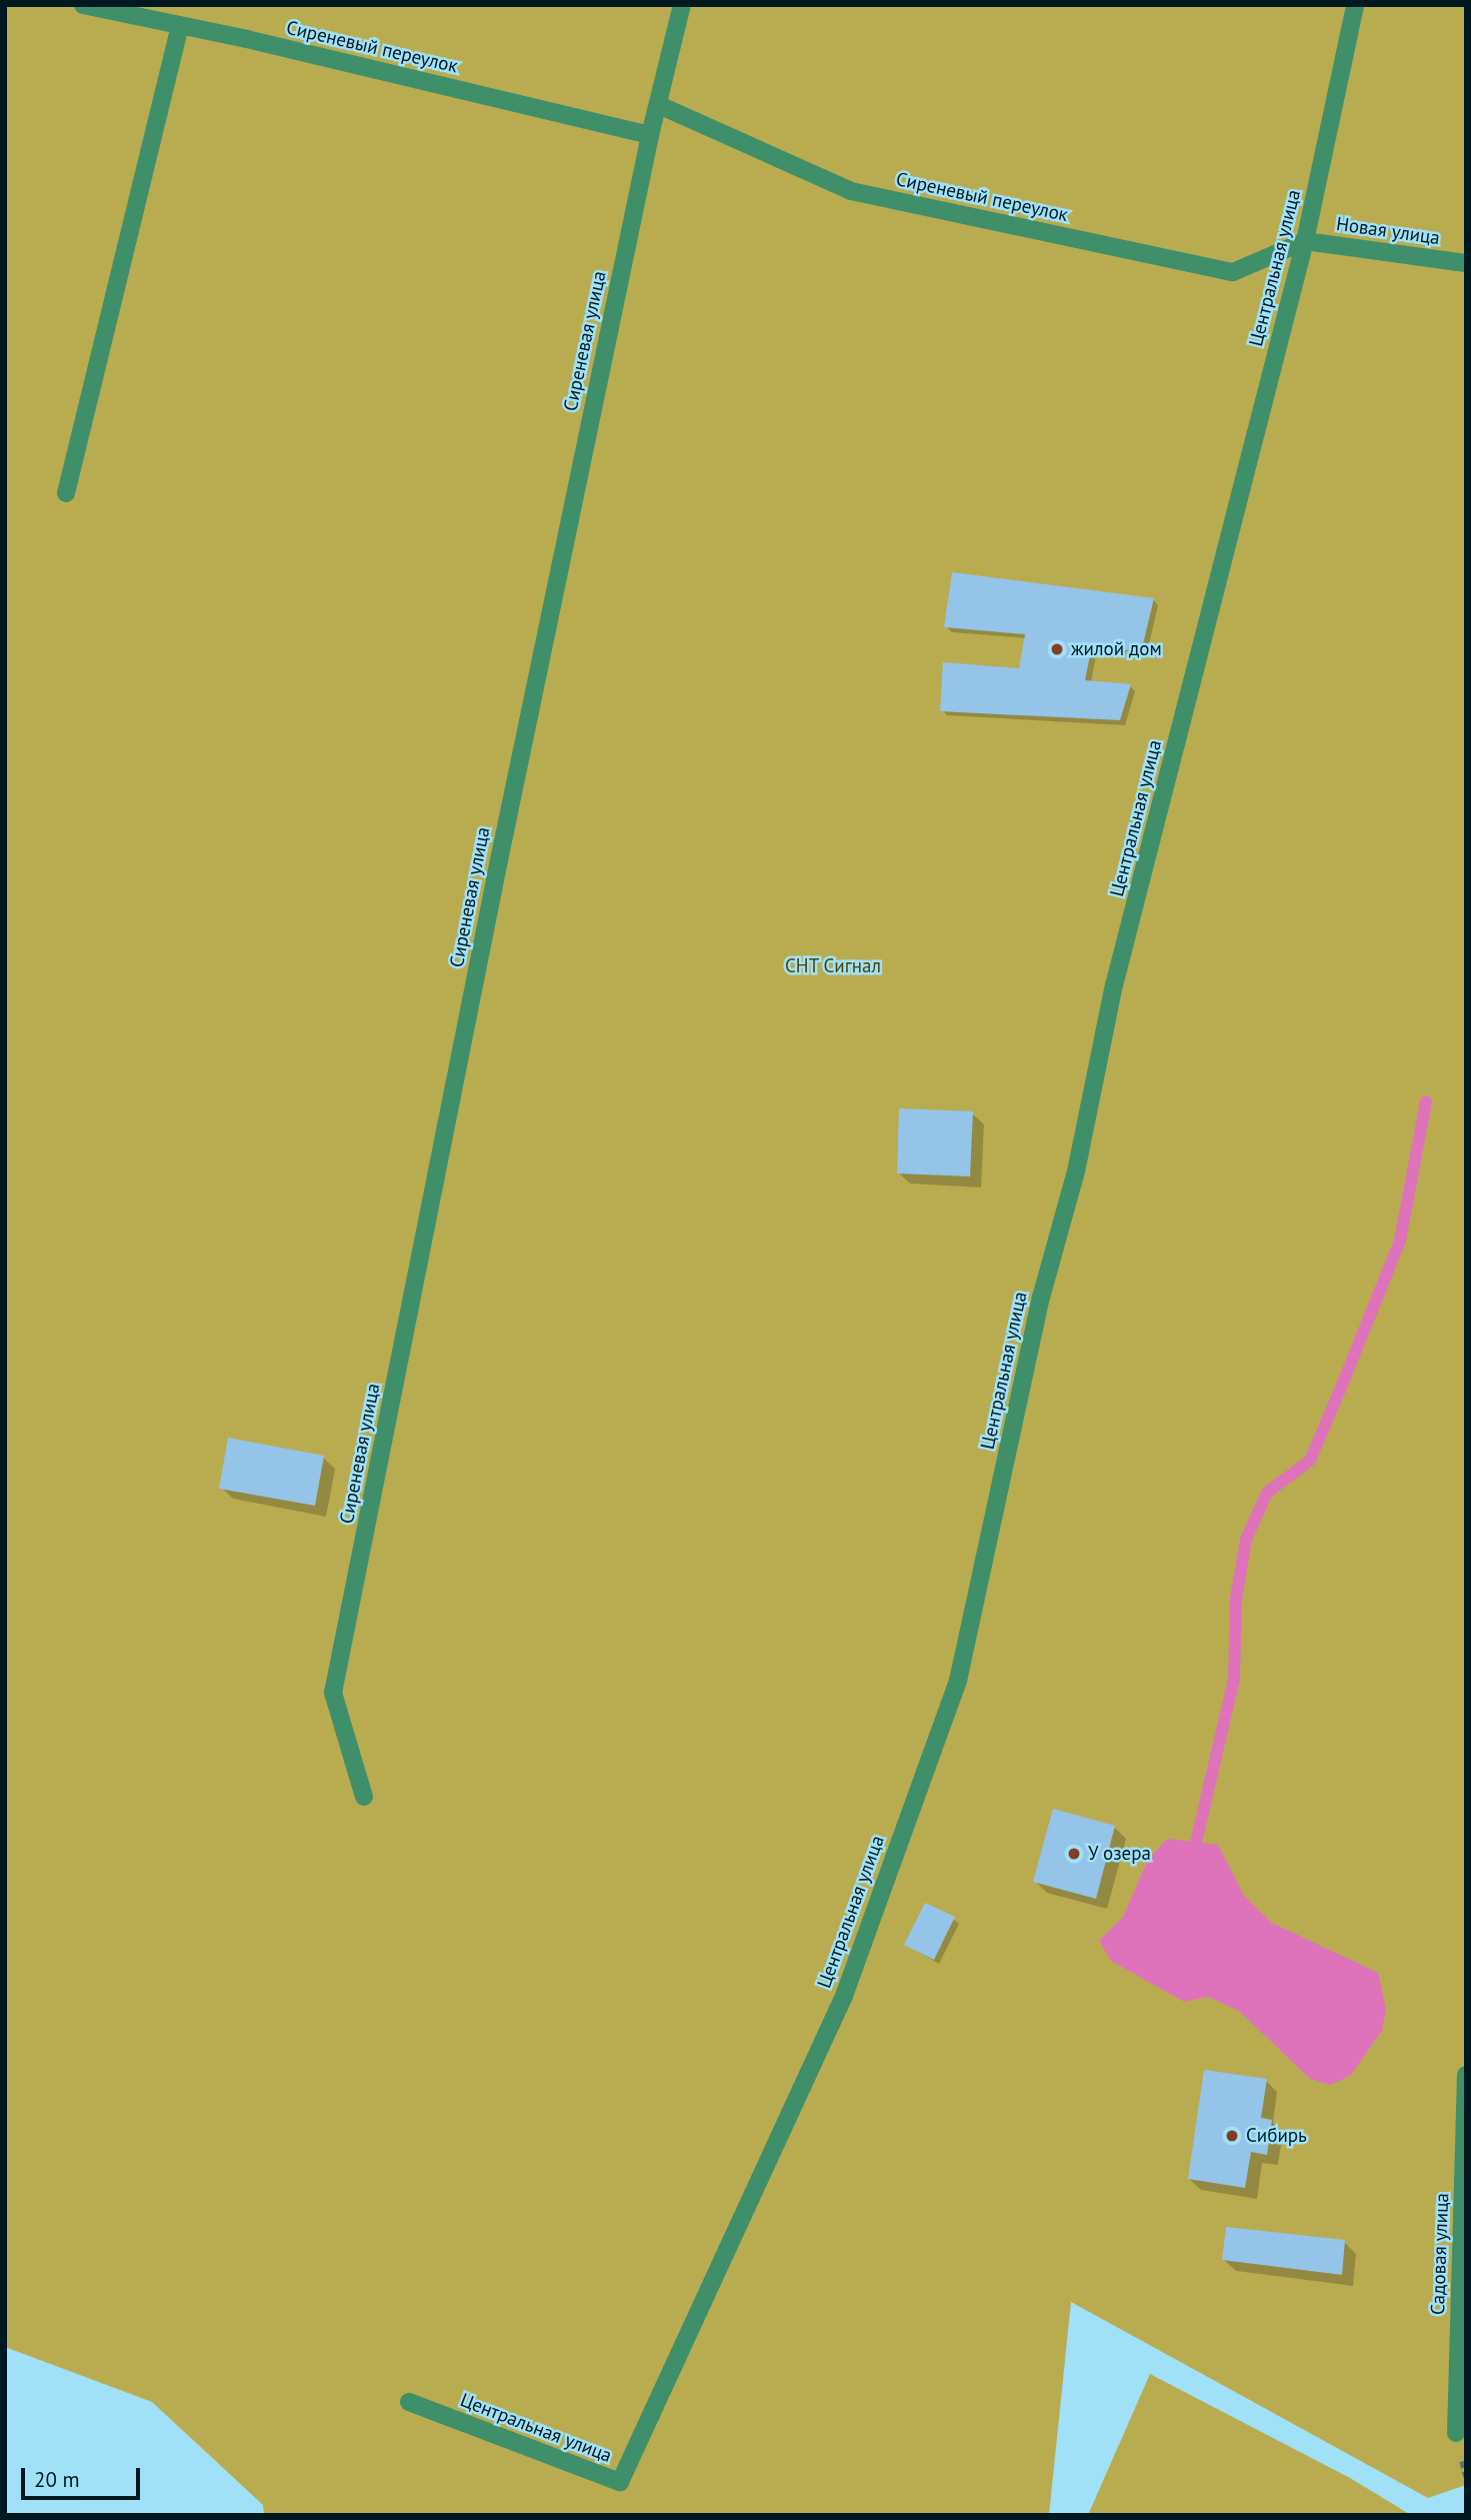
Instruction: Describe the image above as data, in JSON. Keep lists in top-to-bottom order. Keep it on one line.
{"streets":{"street":["Сиреневый переулок","Новая улица","Центральная улица","Сиреневая улица","Садовая улица"]},"crossings":[["Сиреневый переулок","Новая улица"],["Сиреневый переулок","Центральная улица"],["Сиреневый переулок","Сиреневая улица"],["Новая улица","Центральная улица"]],"parks":["СНТ Сигнал"],"places":["жилой дом","У озера","Сибирь"],"scale_bar":"20 m"}
